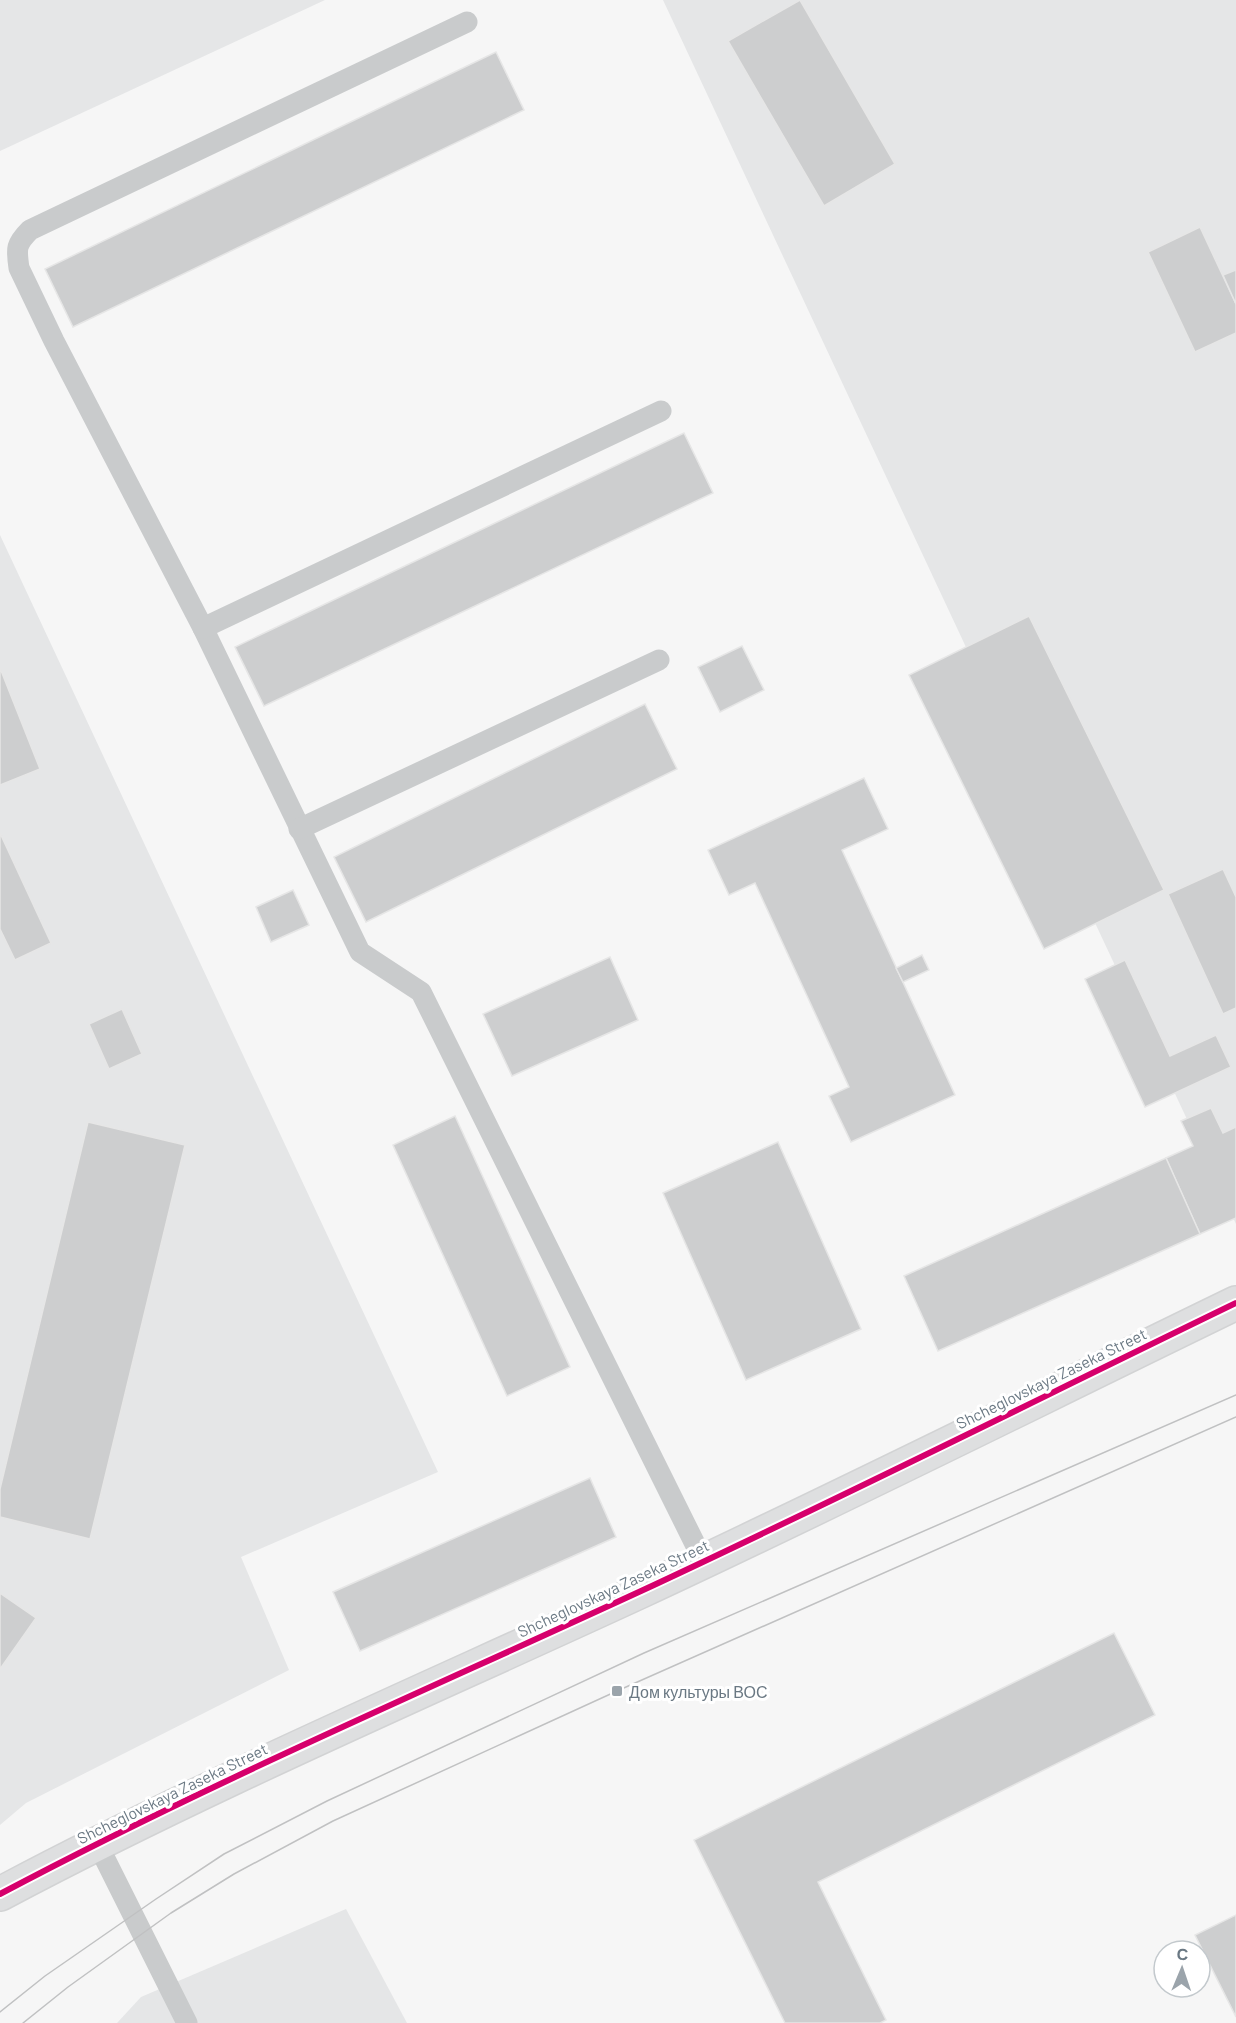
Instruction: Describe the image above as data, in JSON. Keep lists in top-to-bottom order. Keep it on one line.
{"streets":{"street":["Shcheglovskaya Zaseka Street"]},"places":{"transit":["Дом культуры ВОС"]},"north":"top"}
